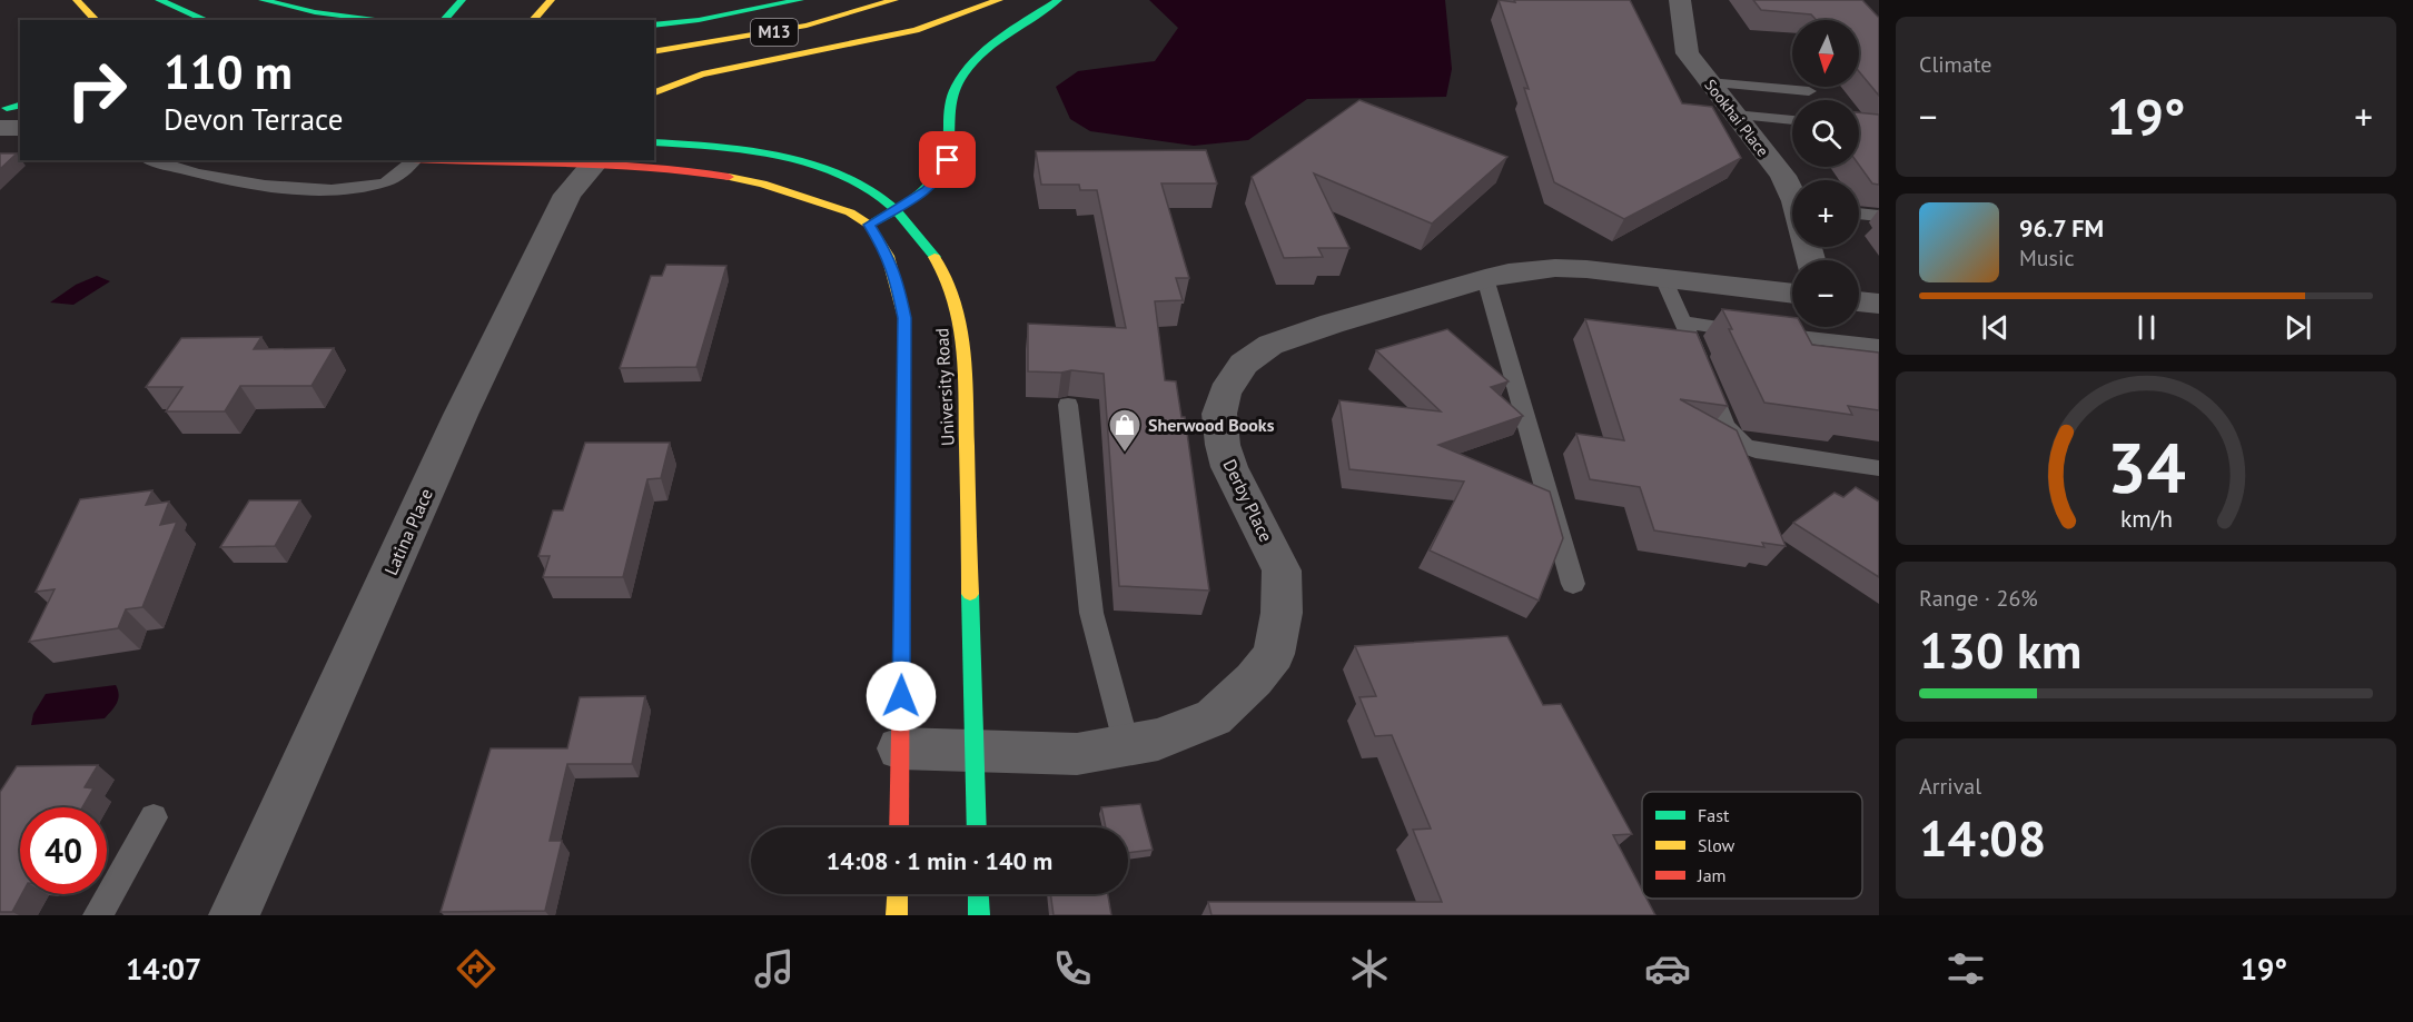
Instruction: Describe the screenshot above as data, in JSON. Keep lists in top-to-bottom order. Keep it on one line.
{"streets":{"main road":["M13","University Road"],"street":["Sookhai Place","Derby Place","Latina Place"]},"crossings":[["University Road","Derby Place"]],"places":{"shop":["Sherwood Books"]},"legend":["Fast","Slow","Jam"],"north":"bottom","page":{"tile":["Climate",["Range · 26%","130 km"],["Arrival","14:08"]],"map_buttons":["+","−"],"turn":["110 m","Devon Terrace"],"heat":["−","19°","+"],"song":["96.7 FM","Music"],"limit":"40","trip":"14:08 · 1 min · 140 m","tabs":["14:07","19°"],"gauge":["34","km/h"]}}
